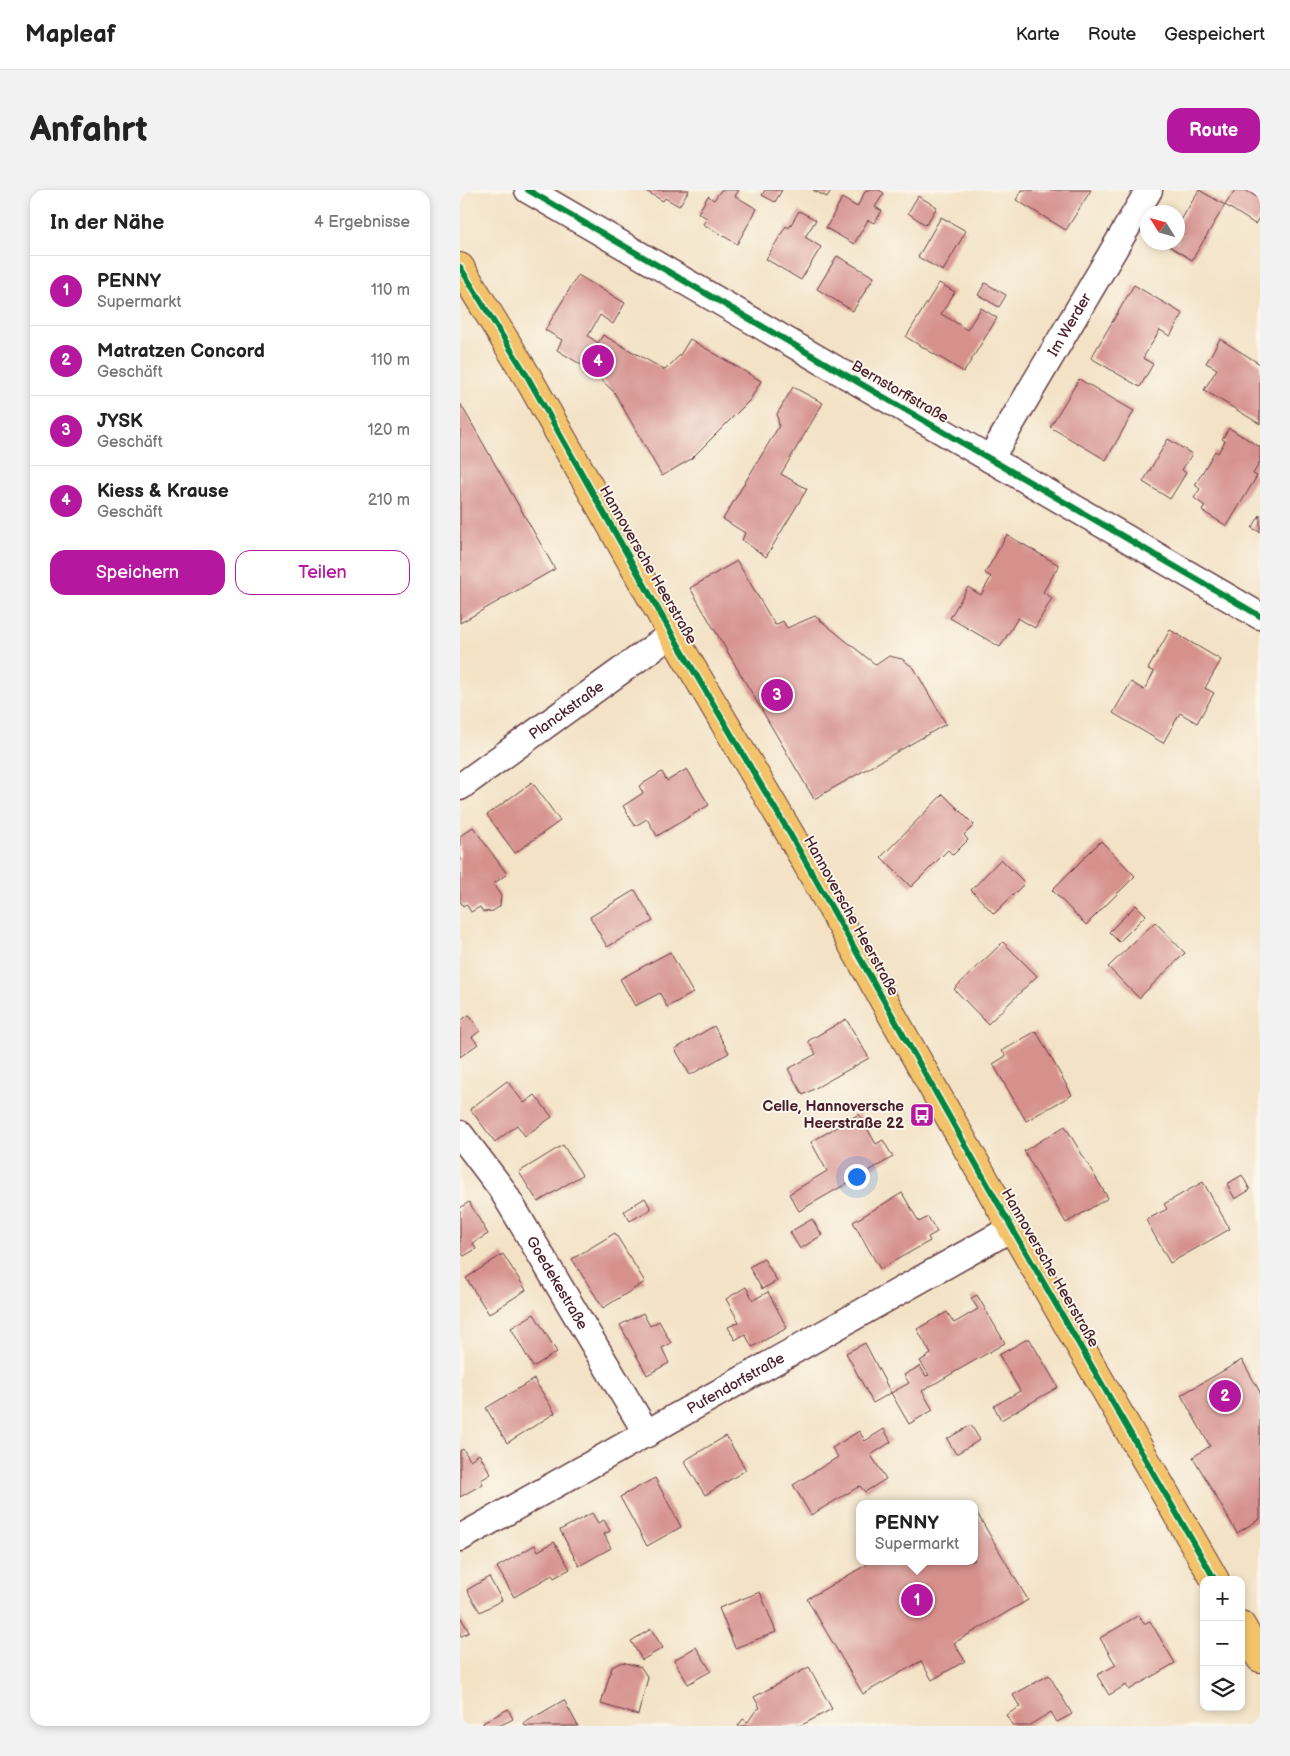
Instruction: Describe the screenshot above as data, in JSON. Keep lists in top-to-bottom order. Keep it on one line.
{"streets":{"main road":["Hannoversche Heerstraße"],"street":["Im Werder","Bernstorffstraße","Planckstraße","Goedekestraße","Pufendorfstraße"]},"crossings":[["Im Werder","Bernstorffstraße"],["Hannoversche Heerstraße","Planckstraße"],["Hannoversche Heerstraße","Pufendorfstraße"],["Goedekestraße","Pufendorfstraße"]],"places":{"bus stop":["Celle, Hannoversche Heerstraße 22"]},"north":"top left","page":{"header":"Mapleaf","nav":["Karte","Route","Gespeichert"],"buttons":["Route",["Speichern","Teilen"]],"title":"Anfahrt","heading":["In der Nähe","4 Ergebnisse"],"list":[{"mark":"1","name":"PENNY","note":"Supermarkt","value":"110 m"},{"mark":"2","name":"Matratzen Concord","note":"Geschäft","value":"110 m"},{"mark":"3","name":"JYSK","note":"Geschäft","value":"120 m"},{"mark":"4","name":"Kiess & Krause","note":"Geschäft","value":"210 m"}],"pins":["4","3","2","1"],"popup":["PENNY","Supermarkt"],"map_buttons":["+","−"]}}
